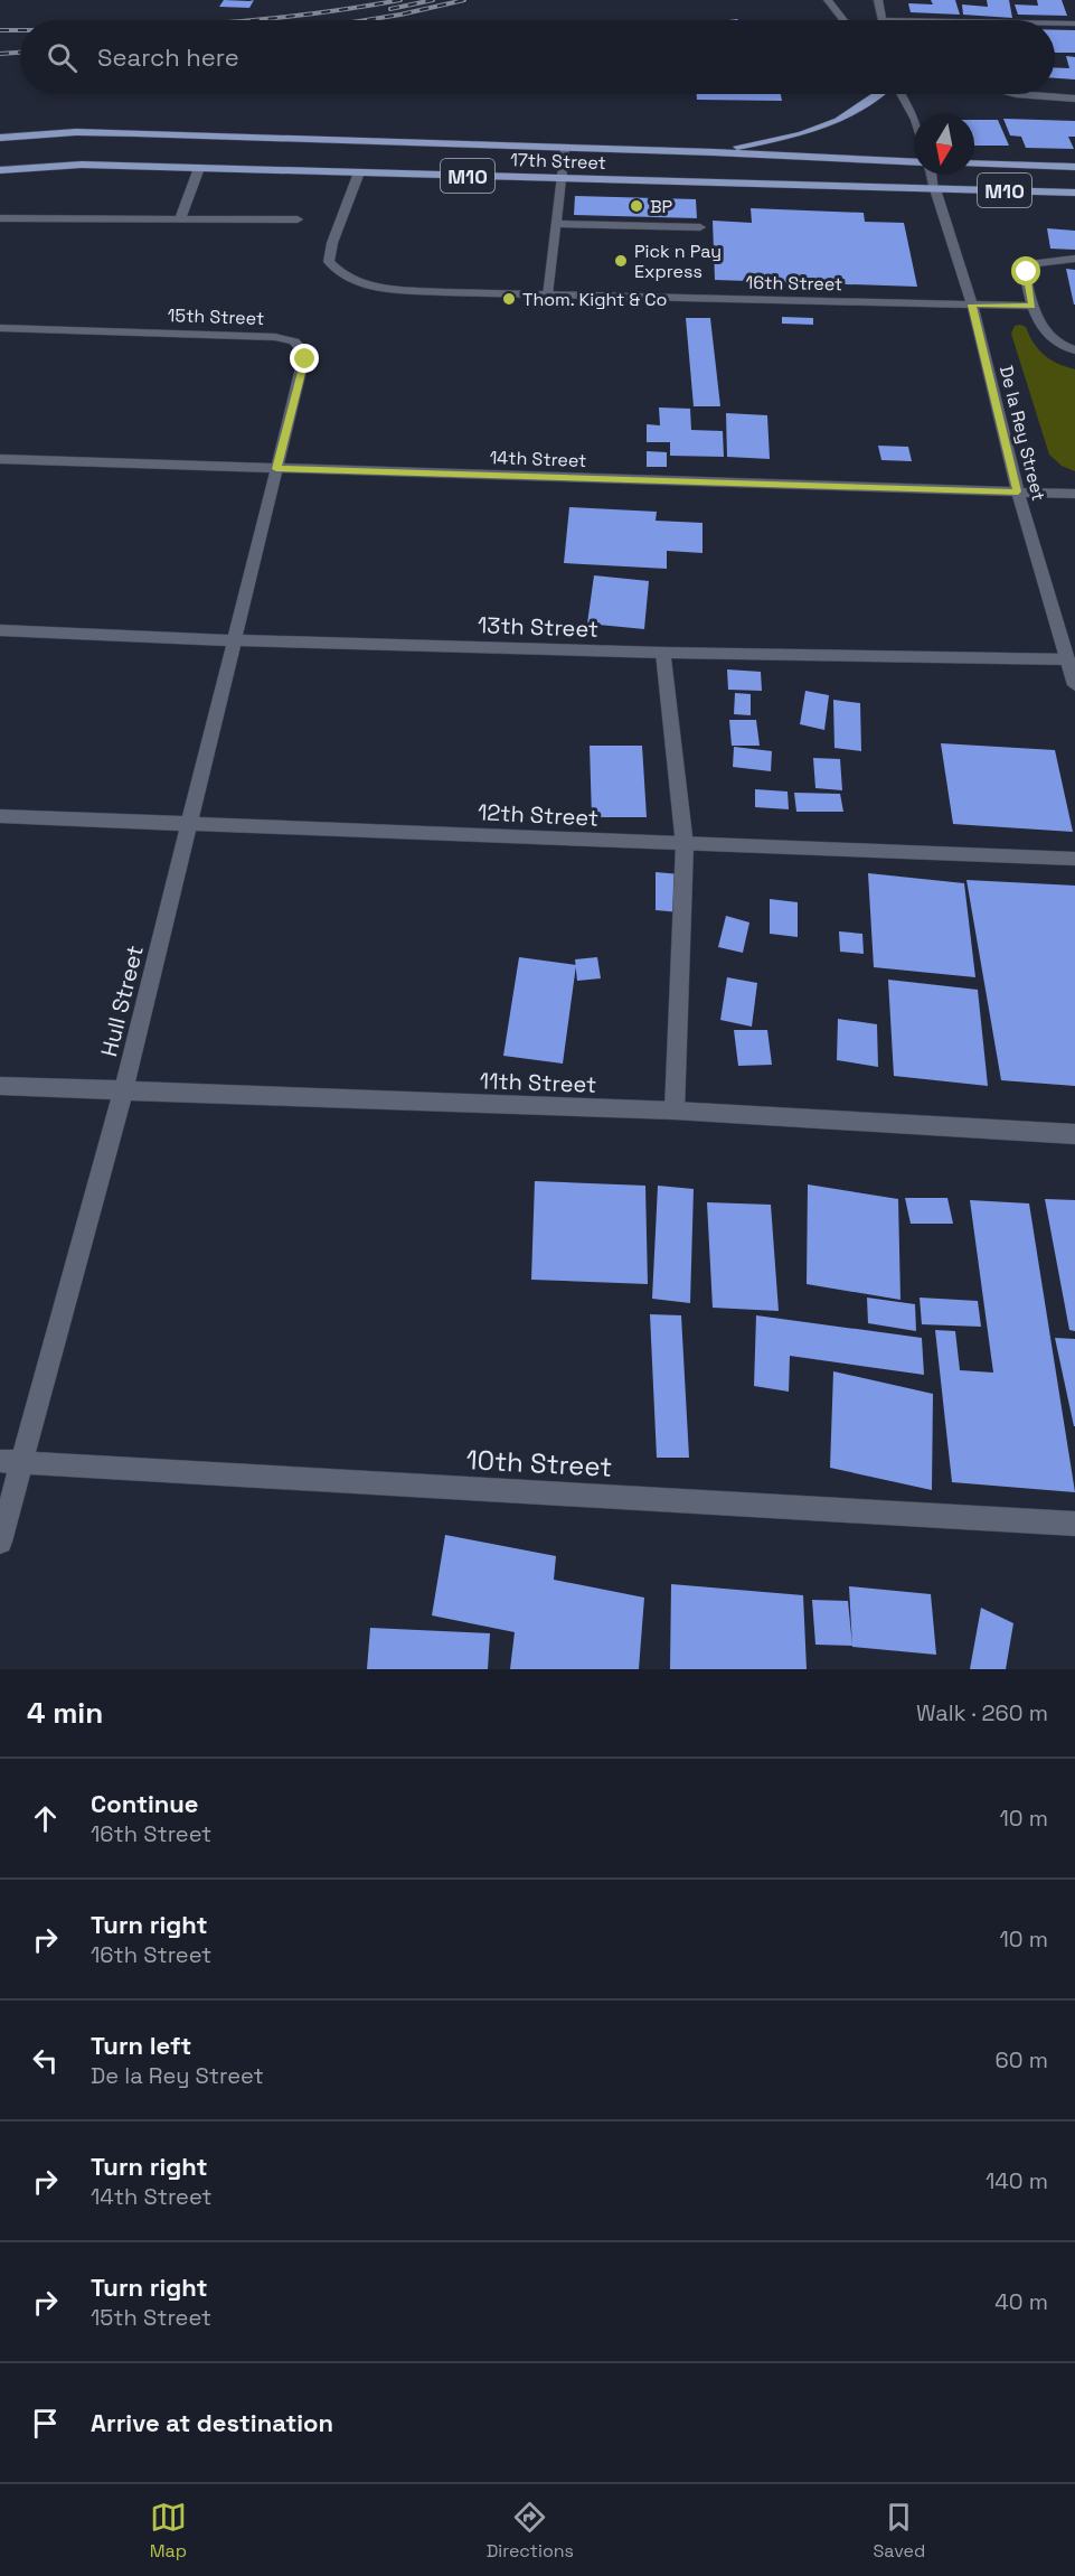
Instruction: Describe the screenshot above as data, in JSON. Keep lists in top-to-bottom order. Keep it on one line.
{"streets":{"main road":["17th Street","M10"],"street":["16th Street","15th Street","De la Rey Street","14th Street","13th Street","12th Street","Hull Street","11th Street","10th Street"]},"crossings":[["17th Street","16th Street"],["17th Street","De la Rey Street"],["16th Street","De la Rey Street"],["15th Street","14th Street"],["15th Street","Hull Street"],["De la Rey Street","14th Street"],["De la Rey Street","13th Street"],["14th Street","Hull Street"],["13th Street","Hull Street"],["12th Street","Hull Street"],["Hull Street","11th Street"],["Hull Street","10th Street"]],"places":["BP","Pick n Pay Express","Thom. Kight & Co"],"north":"bottom","page":{"search":"Search here","heading":["4 min","Walk · 260 m"],"list":[["Continue","16th Street","10 m"],["Turn right","16th Street","10 m"],["Turn left","De la Rey Street","60 m"],["Turn right","14th Street","140 m"],["Turn right","15th Street","40 m"],"Arrive at destination"],"nav":["Map","Directions","Saved"]}}
